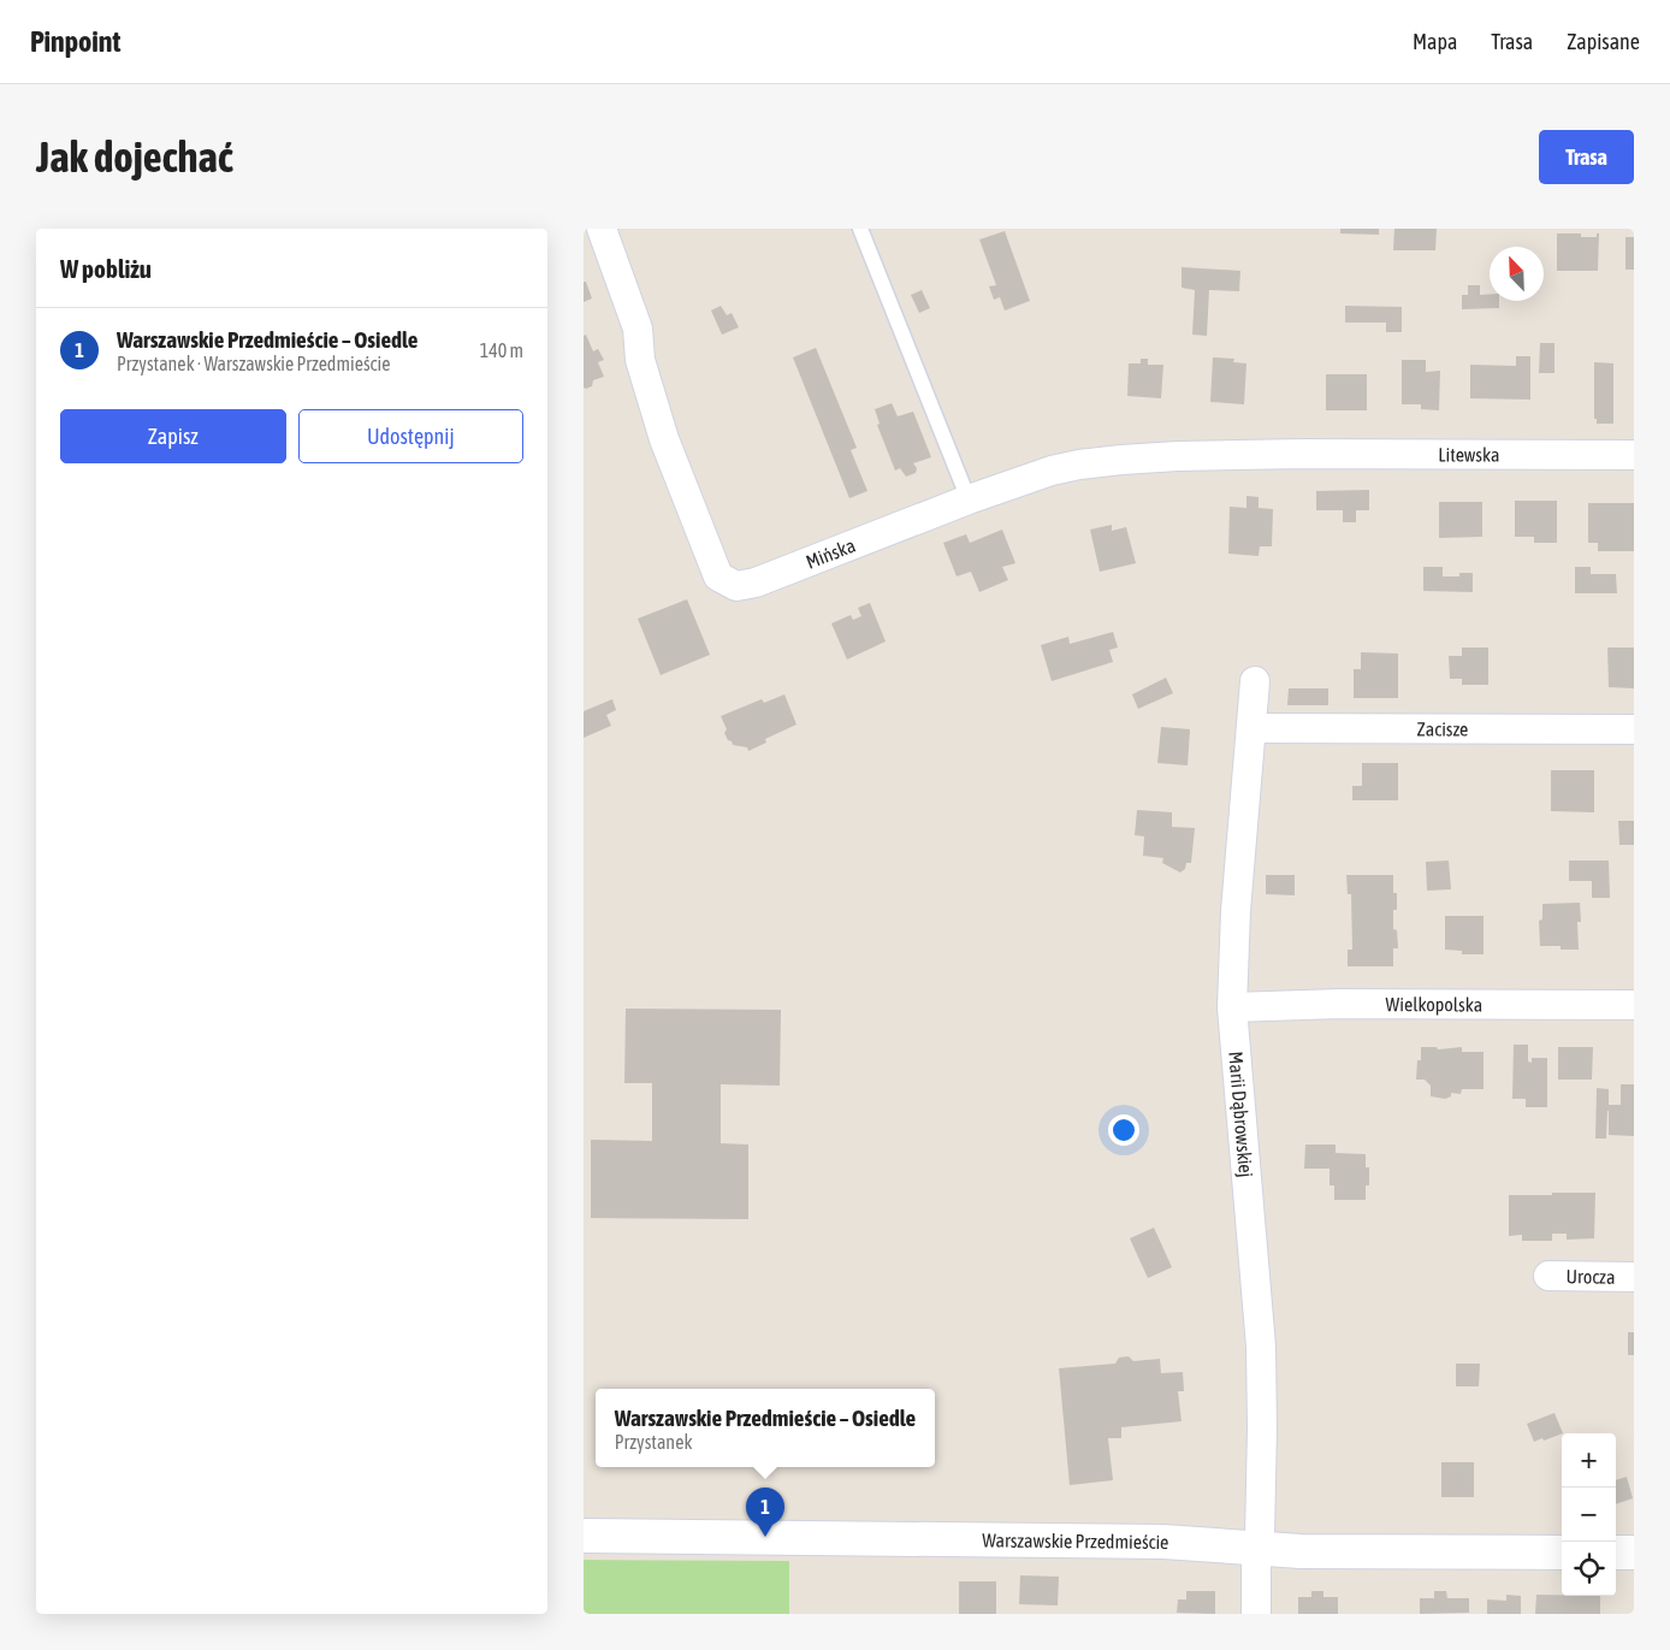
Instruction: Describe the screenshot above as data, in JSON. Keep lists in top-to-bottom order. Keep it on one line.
{"streets":{"street":["Litewska","Mińska","Zacisze","Wielkopolska","Marii Dąbrowskiej","Urocza","Warszawskie Przedmieście"]},"crossings":[["Litewska","Mińska"],["Zacisze","Marii Dąbrowskiej"],["Wielkopolska","Marii Dąbrowskiej"],["Marii Dąbrowskiej","Warszawskie Przedmieście"]],"north":"top left","page":{"header":"Pinpoint","nav":["Mapa","Trasa","Zapisane"],"buttons":["Trasa",["Zapisz","Udostępnij"]],"title":"Jak dojechać","heading":"W pobliżu","list":[{"mark":"1","name":"Warszawskie Przedmieście – Osiedle","note":"Przystanek · Warszawskie Przedmieście","value":"140 m"}],"popup":["Warszawskie Przedmieście – Osiedle","Przystanek"],"map_buttons":["+","−"],"pins":"1"}}
